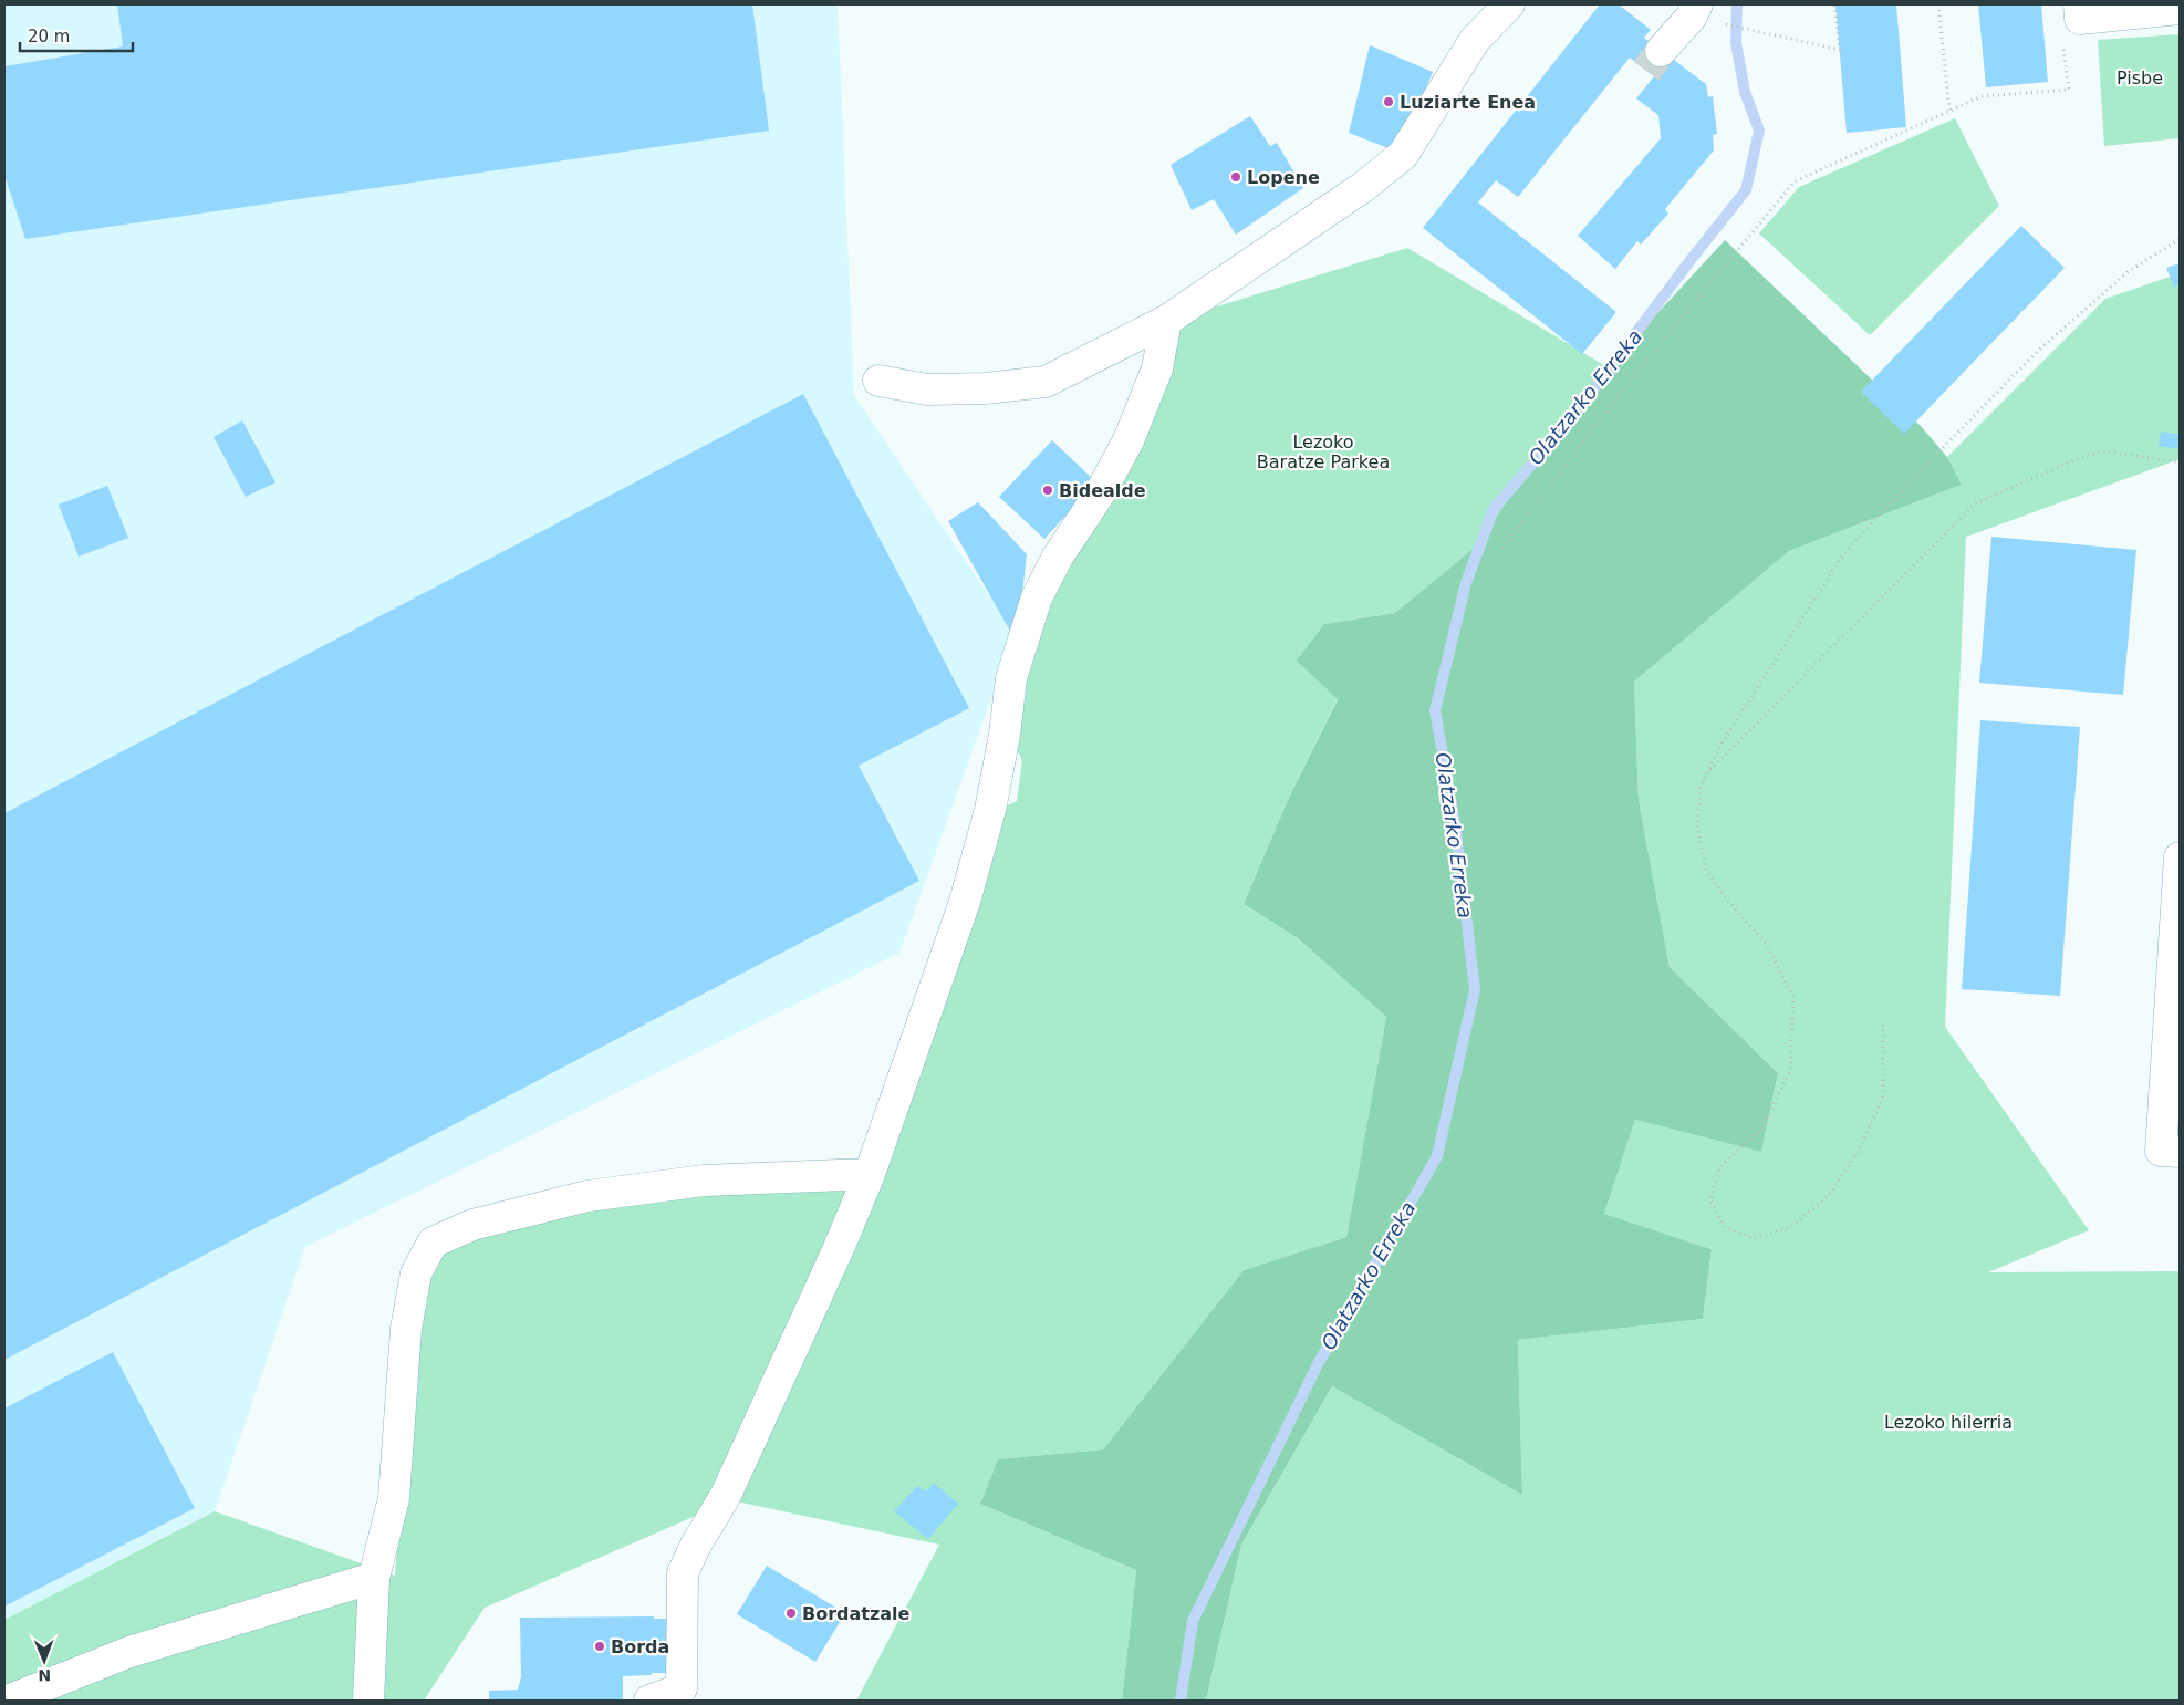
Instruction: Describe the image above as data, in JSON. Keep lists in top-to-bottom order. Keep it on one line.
{"water":["Olatzarko Erreka"],"parks":["Pisbe","Lezoko Baratze Parkea","Lezoko hilerria"],"places":["Luziarte Enea","Lopene","Bidealde","Bordatzale","Borda"],"scale_bar":"20 m","north":"bottom"}
